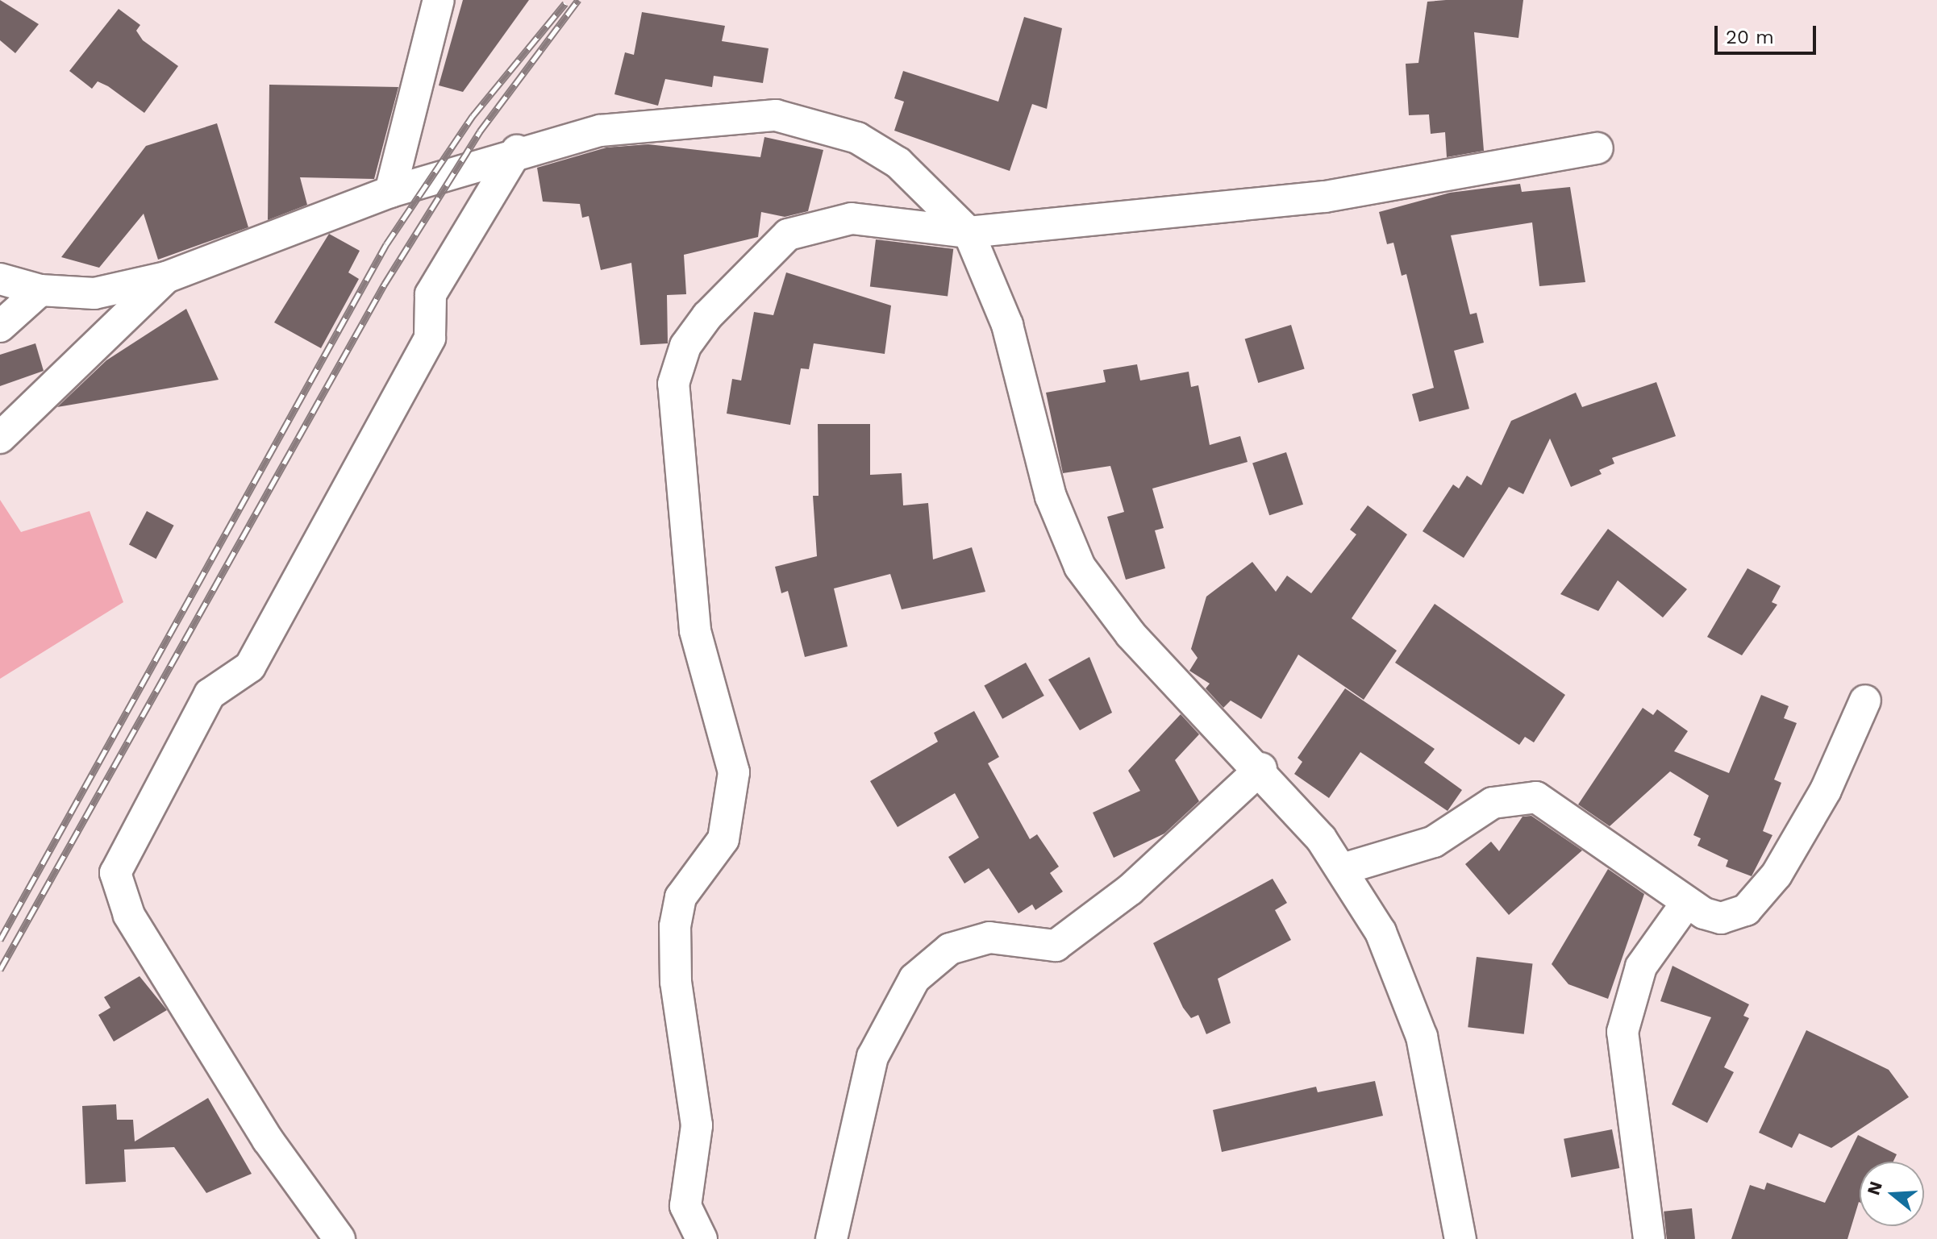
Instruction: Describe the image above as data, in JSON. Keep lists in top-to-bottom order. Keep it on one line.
{"scale_bar":"20 m","north":"left"}
